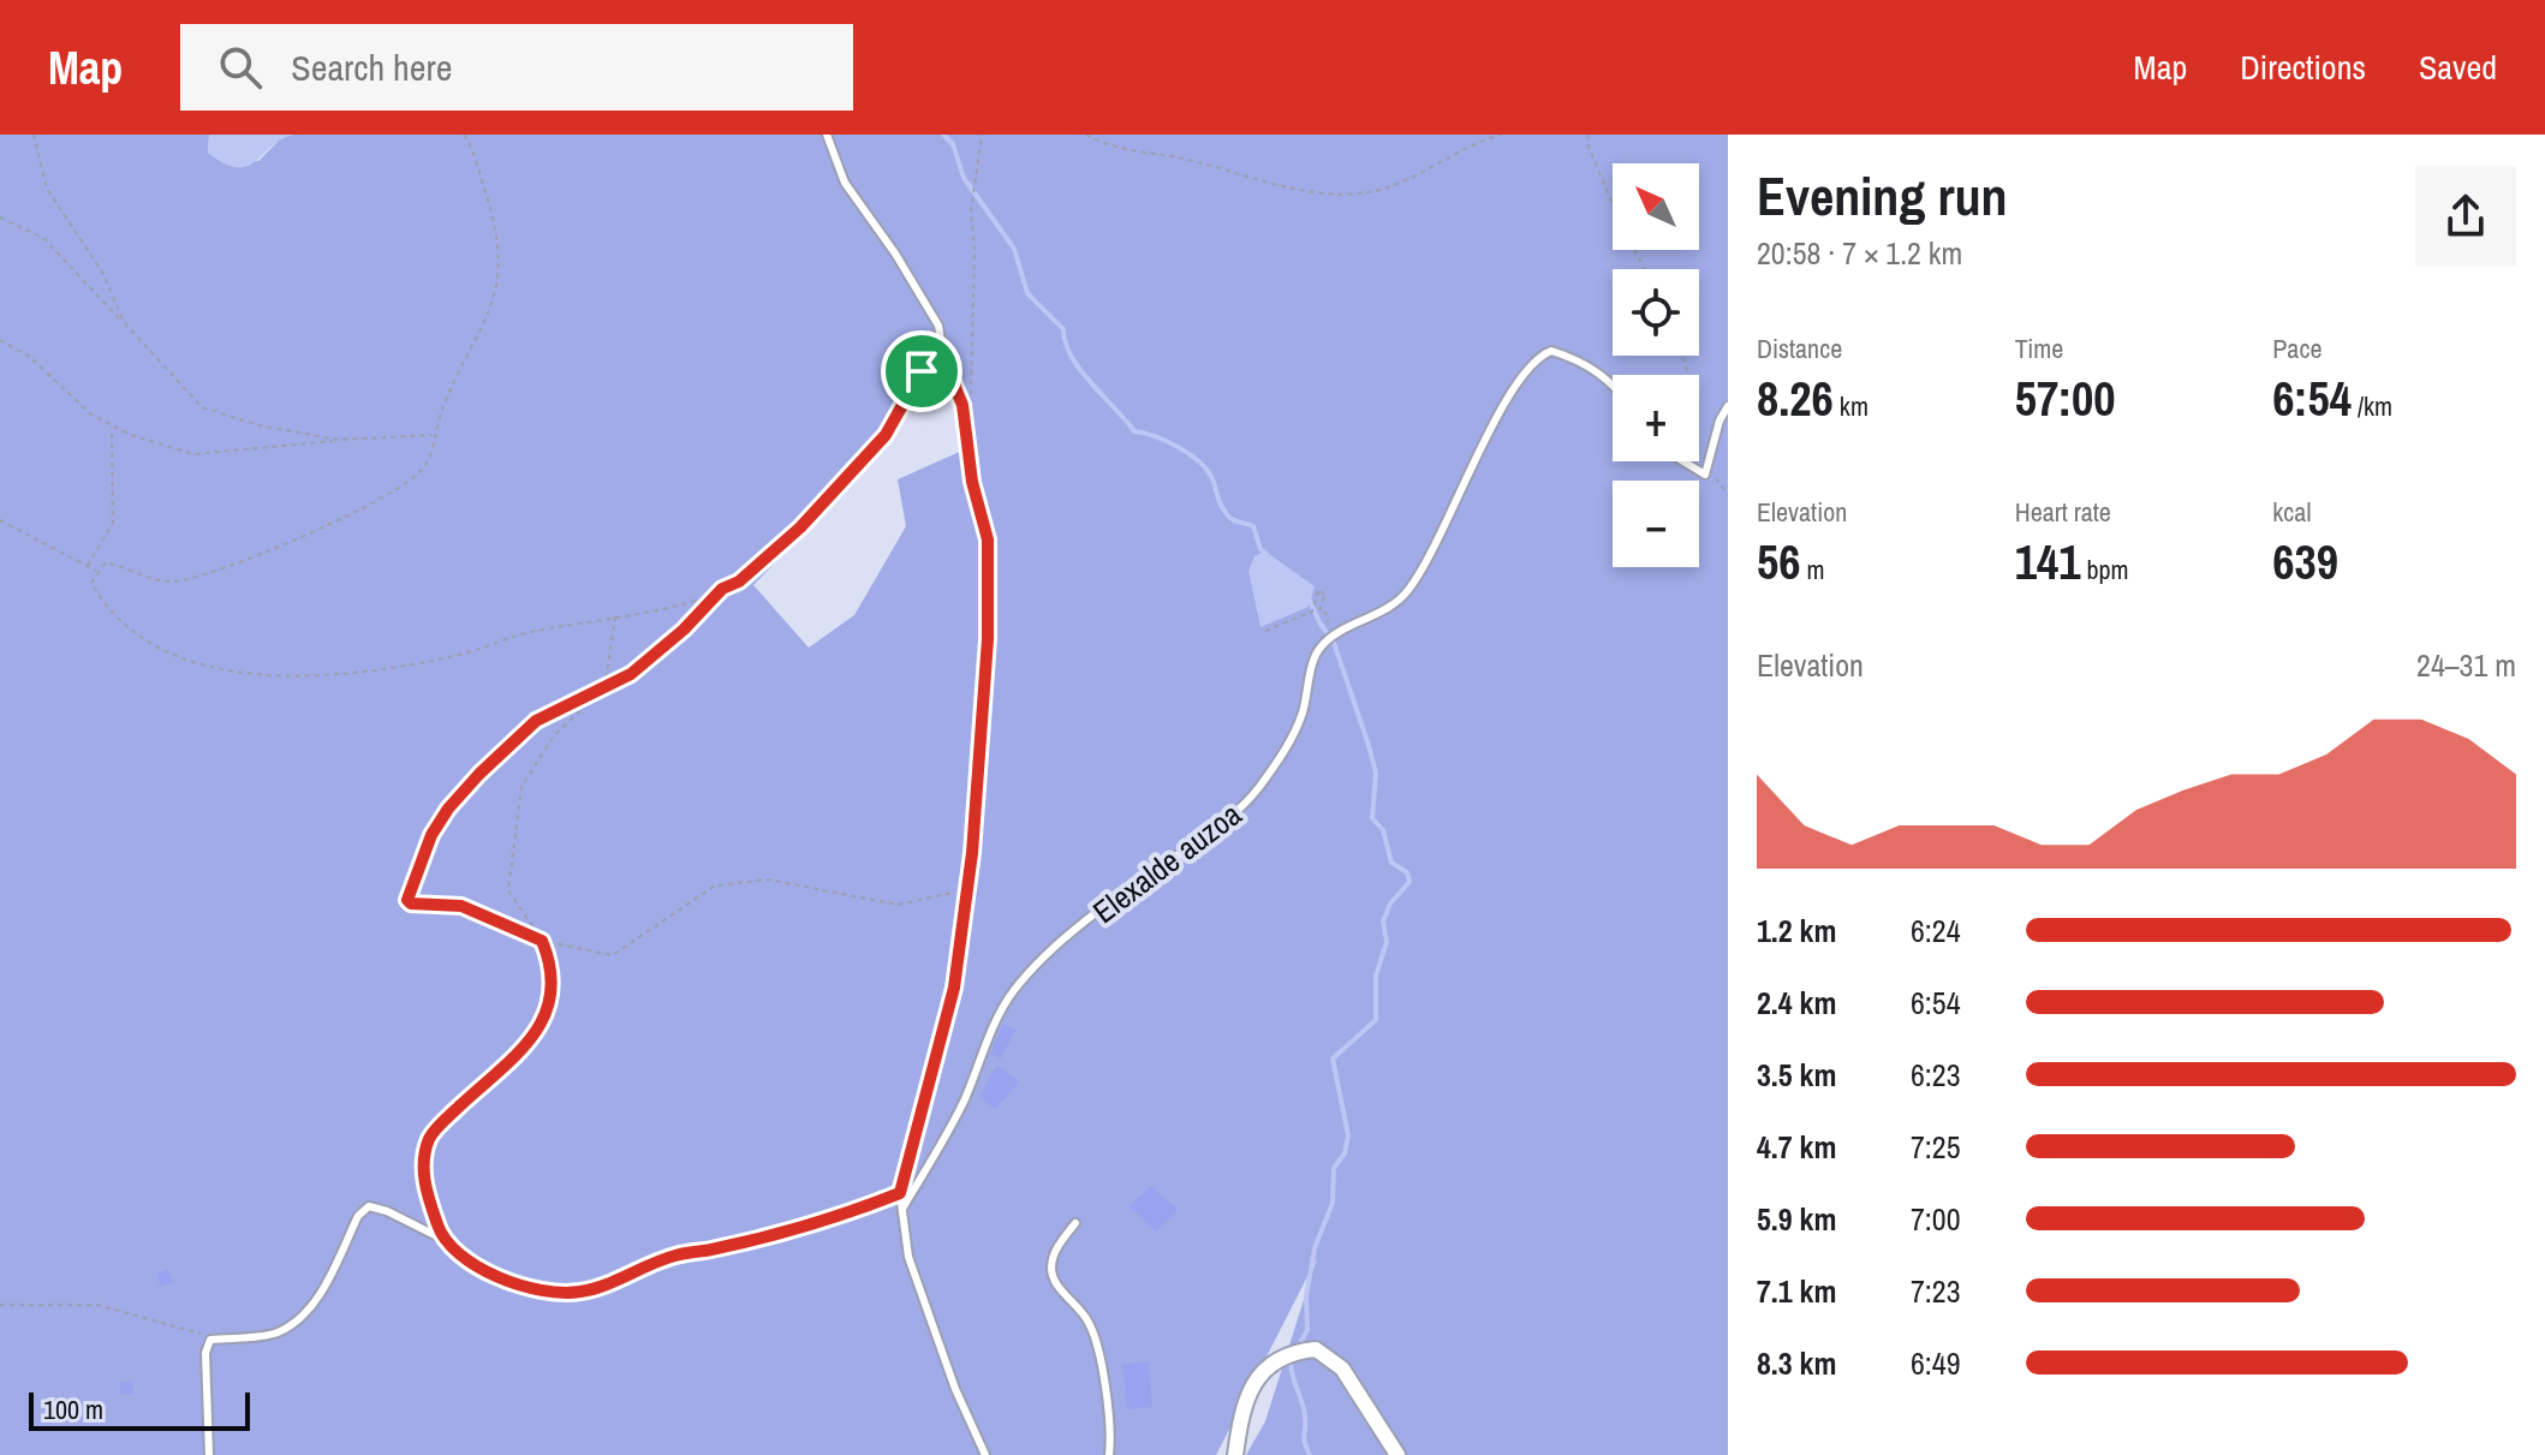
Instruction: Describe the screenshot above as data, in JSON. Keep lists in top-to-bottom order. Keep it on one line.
{"streets":{"lane":["Elexalde auzoa"]},"scale_bar":"100 m","north":"top left","page":{"header":"Map","search":"Search here","nav":["Map","Directions","Saved"],"heading":["Evening run","20:58 · 7 × 1.2 km"],"map_buttons":["+","−"],"stats":[["Distance","8.26 km"],["Time","57:00"],["Pace","6:54 /km"],["Elevation","56 m"],["Heart rate","141 bpm"],["kcal","639"]],"chart":["Elevation","24–31 m"],"list":[{"name":"1.2 km","note":"6:24"},{"name":"2.4 km","note":"6:54"},{"name":"3.5 km","note":"6:23"},{"name":"4.7 km","note":"7:25"},{"name":"5.9 km","note":"7:00"},{"name":"7.1 km","note":"7:23"},{"name":"8.3 km","note":"6:49"}],"scale":"100 m"}}
